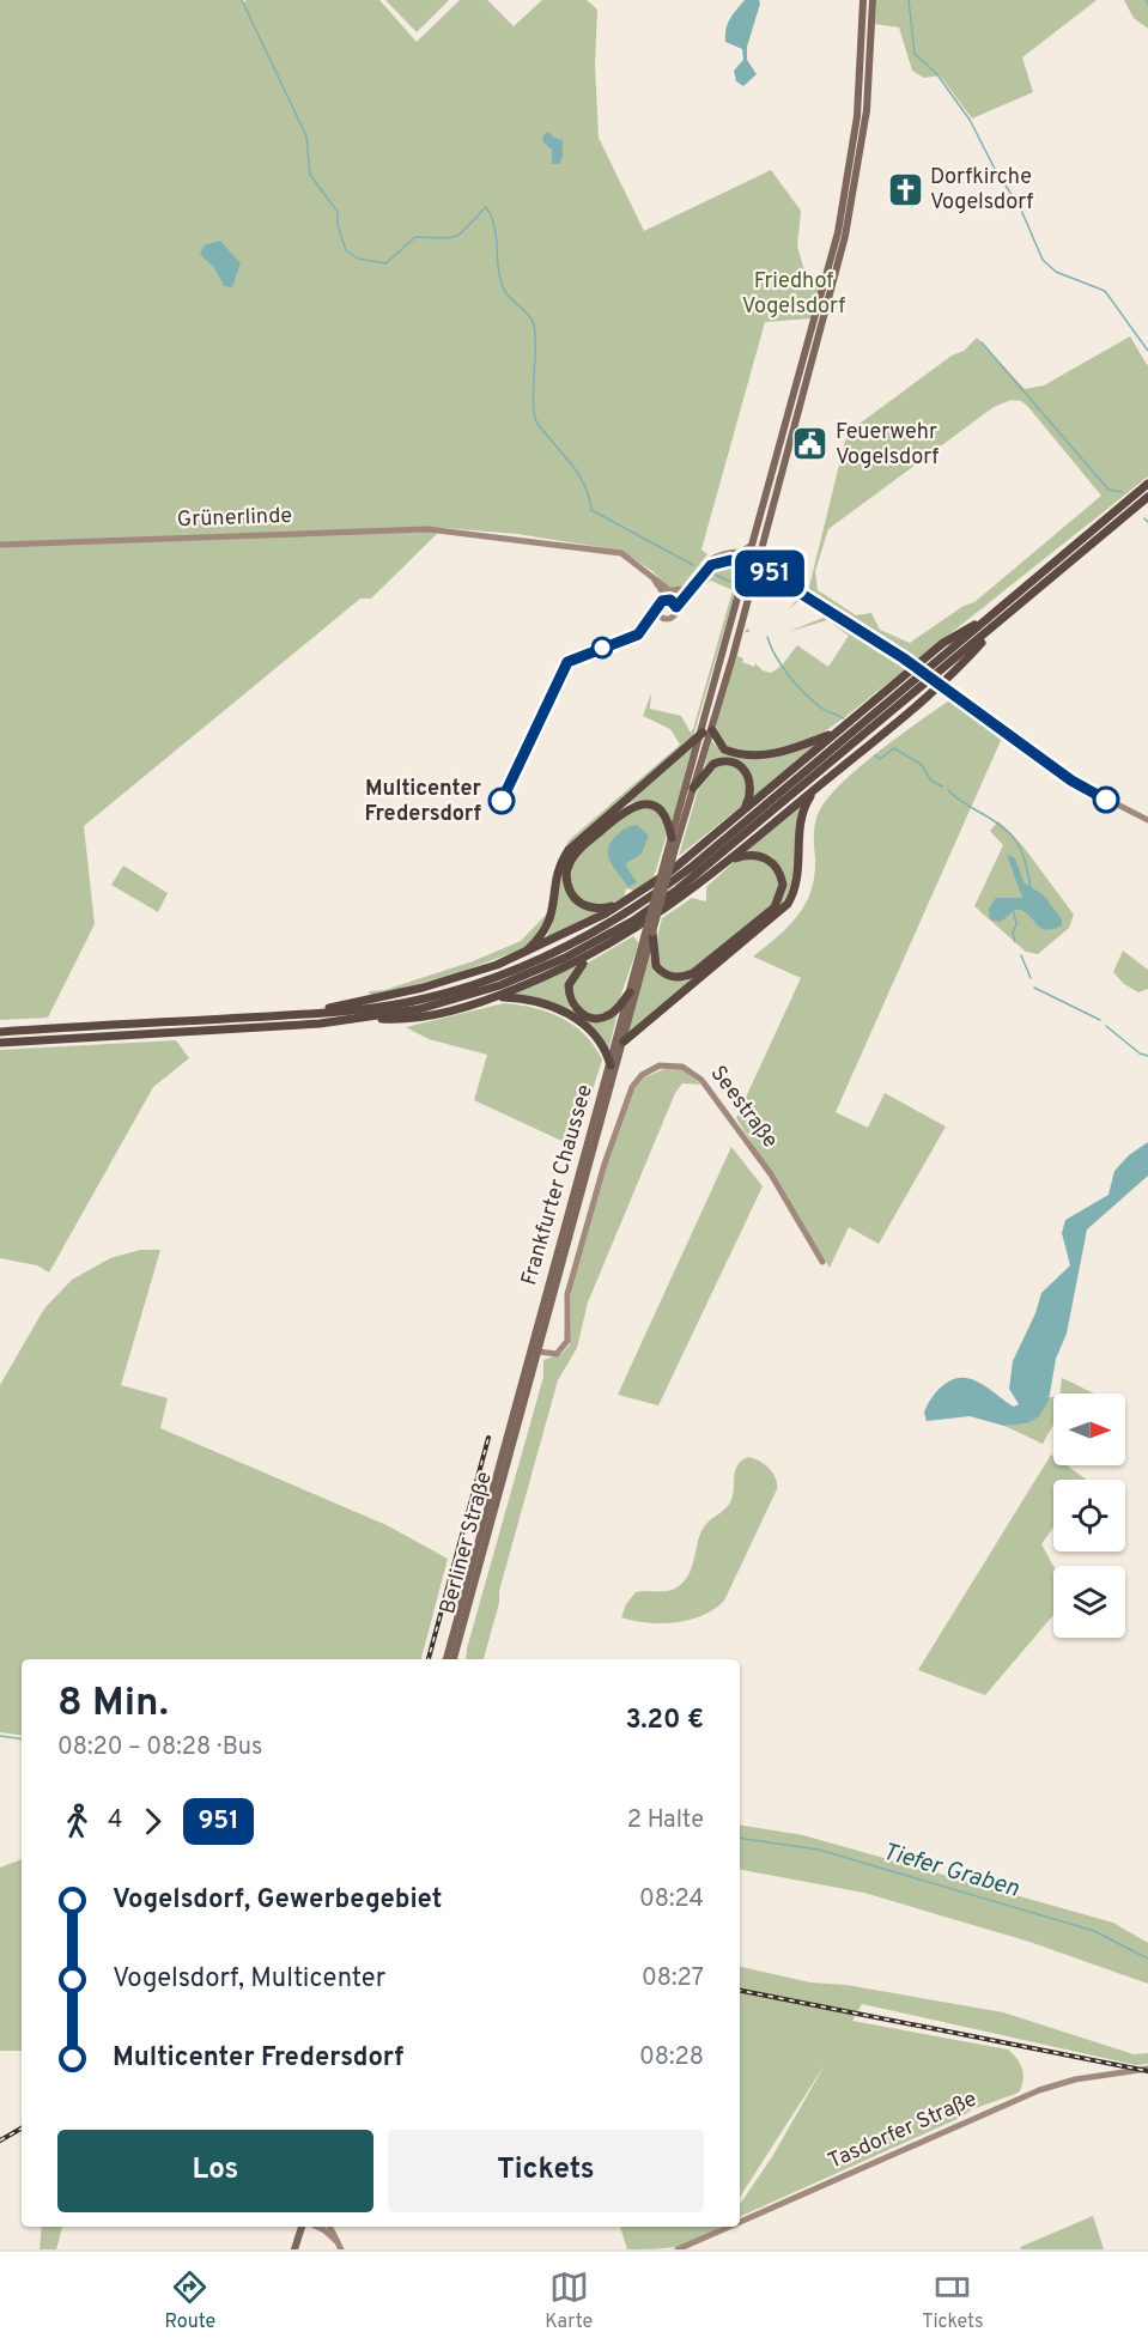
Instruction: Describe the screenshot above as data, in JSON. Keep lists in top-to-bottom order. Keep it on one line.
{"streets":{"main road":["Frankfurter Chaussee","Berliner Straße"],"street":["Grünerlinde","Seestraße","Tasdorfer Straße"]},"crossings":[["Seestraße","Frankfurter Chaussee"],["Frankfurter Chaussee","Berliner Straße"]],"water":["Tiefer Graben"],"parks":["Friedhof Vogelsdorf"],"places":{"church":["Dorfkirche Vogelsdorf"],"public building":["Feuerwehr Vogelsdorf"],"other":["Multicenter Fredersdorf"]},"lines":["bus line 951"],"north":"right","page":{"on_map":"951","heading":["8 Min.","08:20 – 08:28 · Bus","3.20 €"],"legs":["4","951","2 Halte"],"list":[{"name":"Vogelsdorf, Gewerbegebiet","value":"08:24"},{"name":"Vogelsdorf, Multicenter","value":"08:27"},{"name":"Multicenter Fredersdorf","value":"08:28"}],"buttons":["Los","Tickets"],"tabs":["Route","Karte","Tickets"]}}
